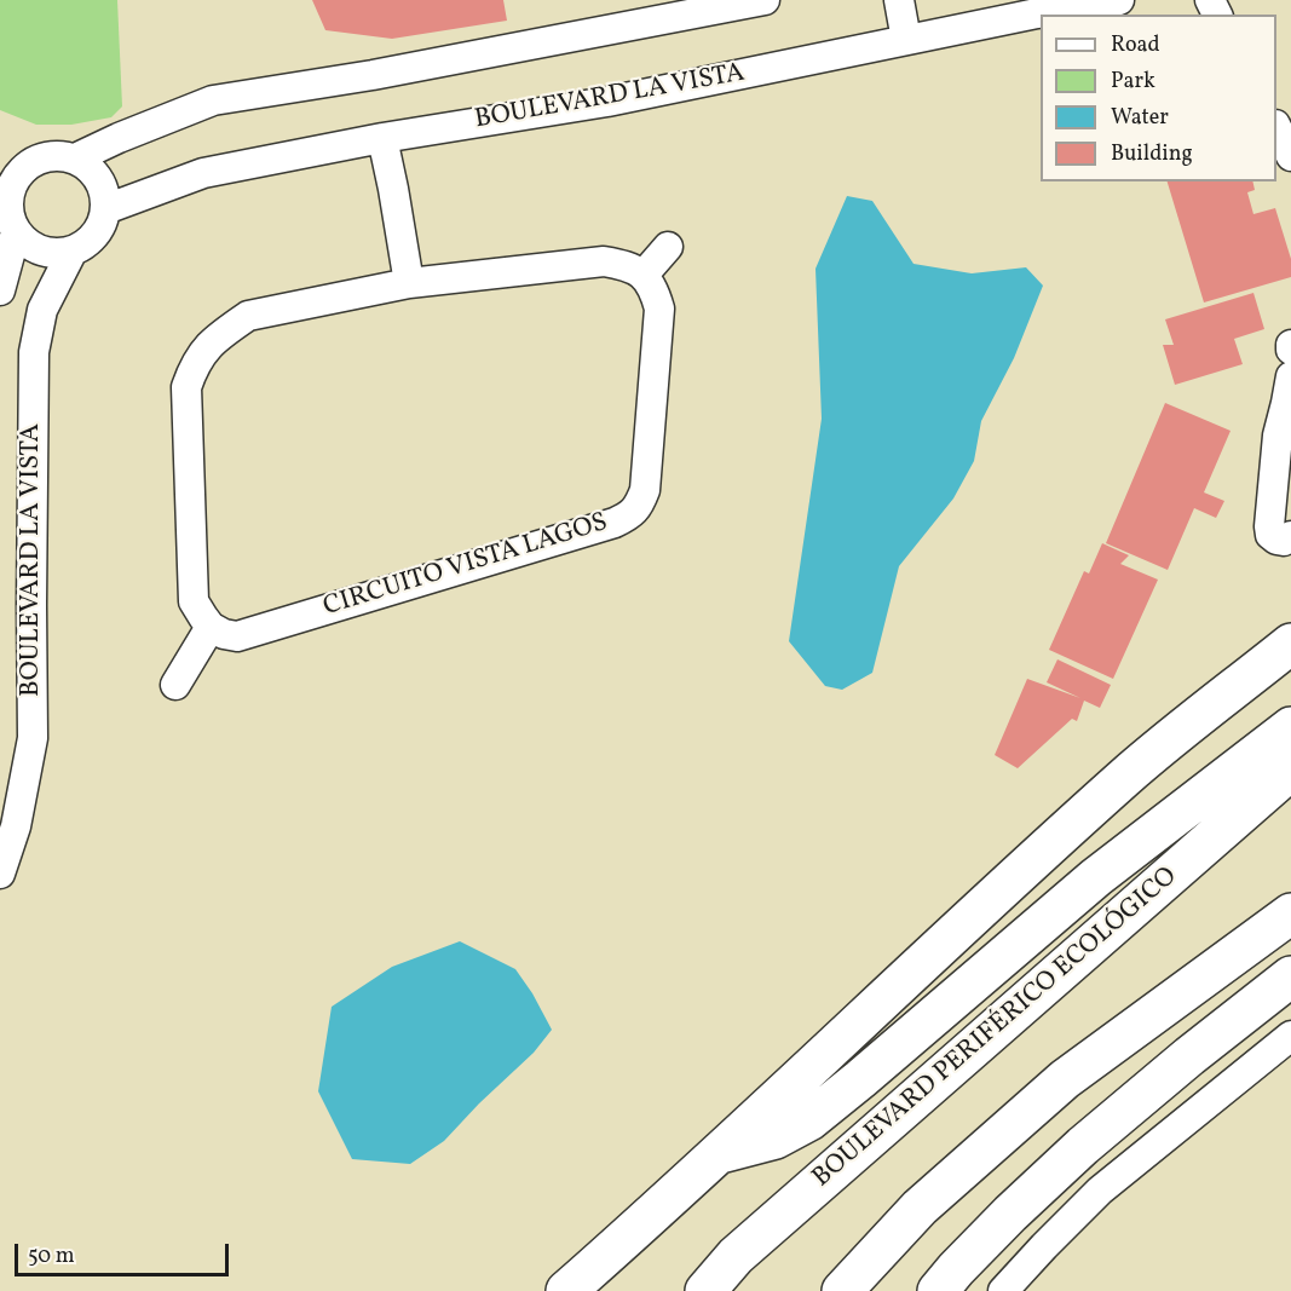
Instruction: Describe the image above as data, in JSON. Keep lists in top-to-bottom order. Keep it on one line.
{"streets":{"highway":["BOULEVARD PERIFÉRICO ECOLÓGICO"],"street":["BOULEVARD LA VISTA","CIRCUITO VISTA LAGOS"]},"legend":["Road","Park","Water","Building"],"scale_bar":"50 m"}
